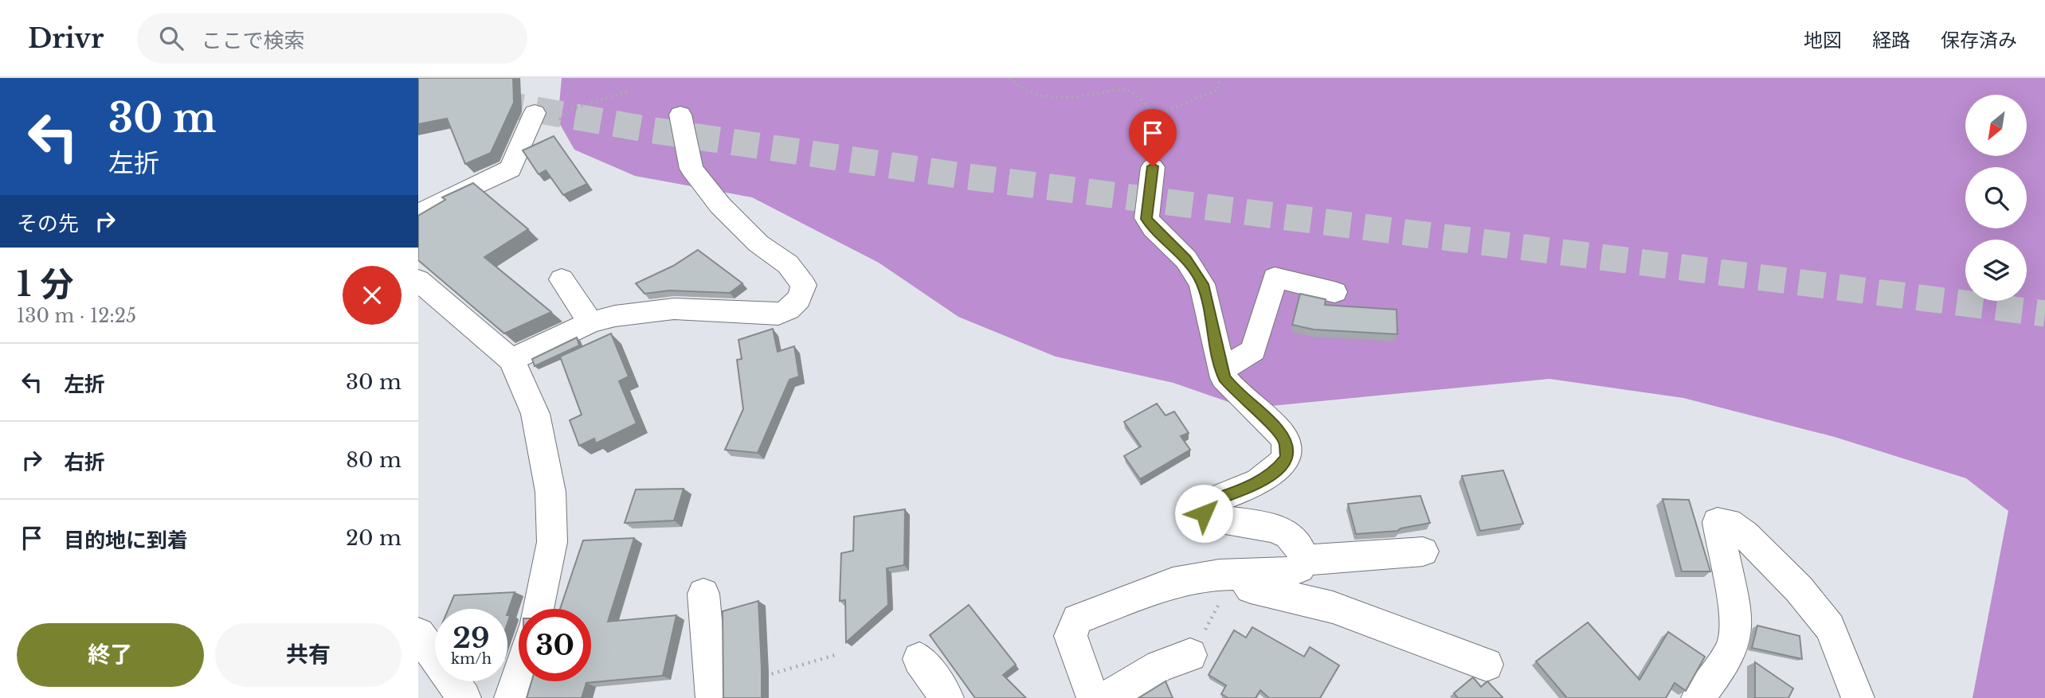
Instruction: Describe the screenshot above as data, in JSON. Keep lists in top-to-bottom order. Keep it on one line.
{"north":"bottom left","page":{"header":"Drivr","search":"ここで検索","nav":["地図","経路","保存済み"],"turn":["30 m","左折"],"then":"その先","heading":["1 分","130 m · 12:25"],"list":[{"name":"左折","value":"30 m"},{"name":"右折","value":"80 m"},{"name":"目的地に到着","value":"20 m"}],"speed":"29 km/h","limit":"30","buttons":["終了","共有"]}}
